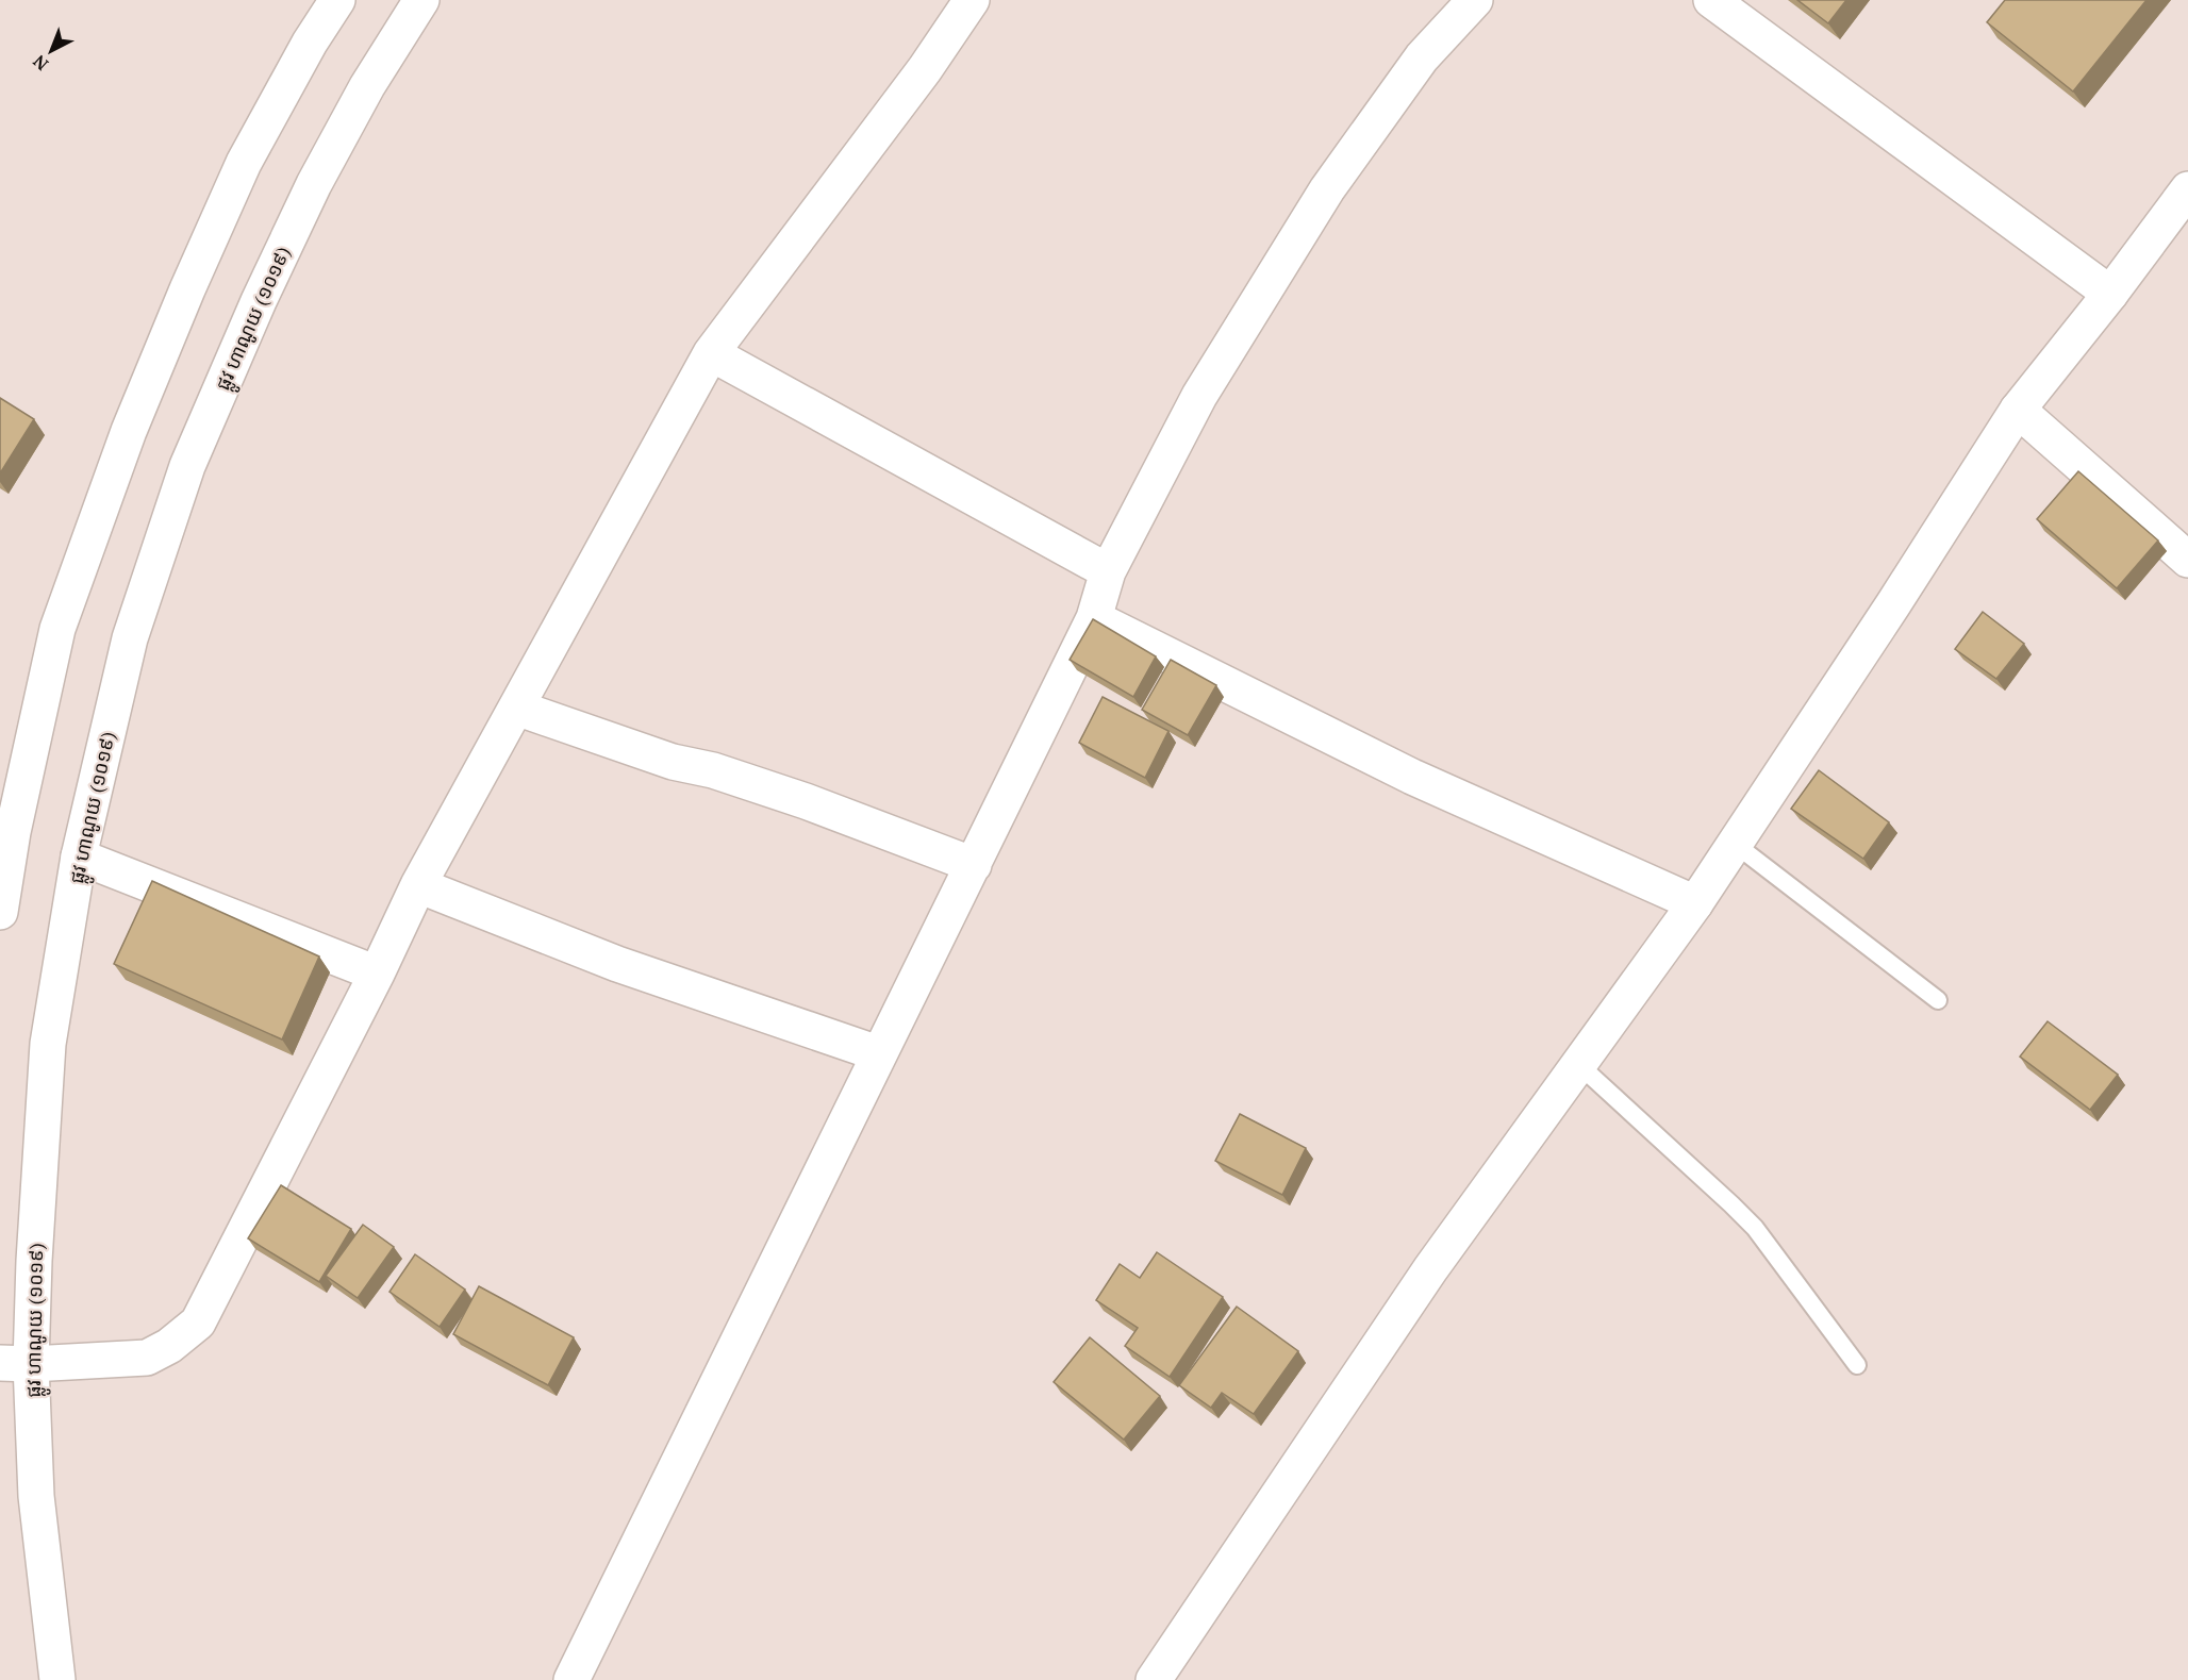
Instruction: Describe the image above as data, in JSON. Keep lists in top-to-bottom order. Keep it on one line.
{"streets":{"street":["ផ្លូវ ហាណូយ (១០១៩)"]},"north":"bottom left"}
